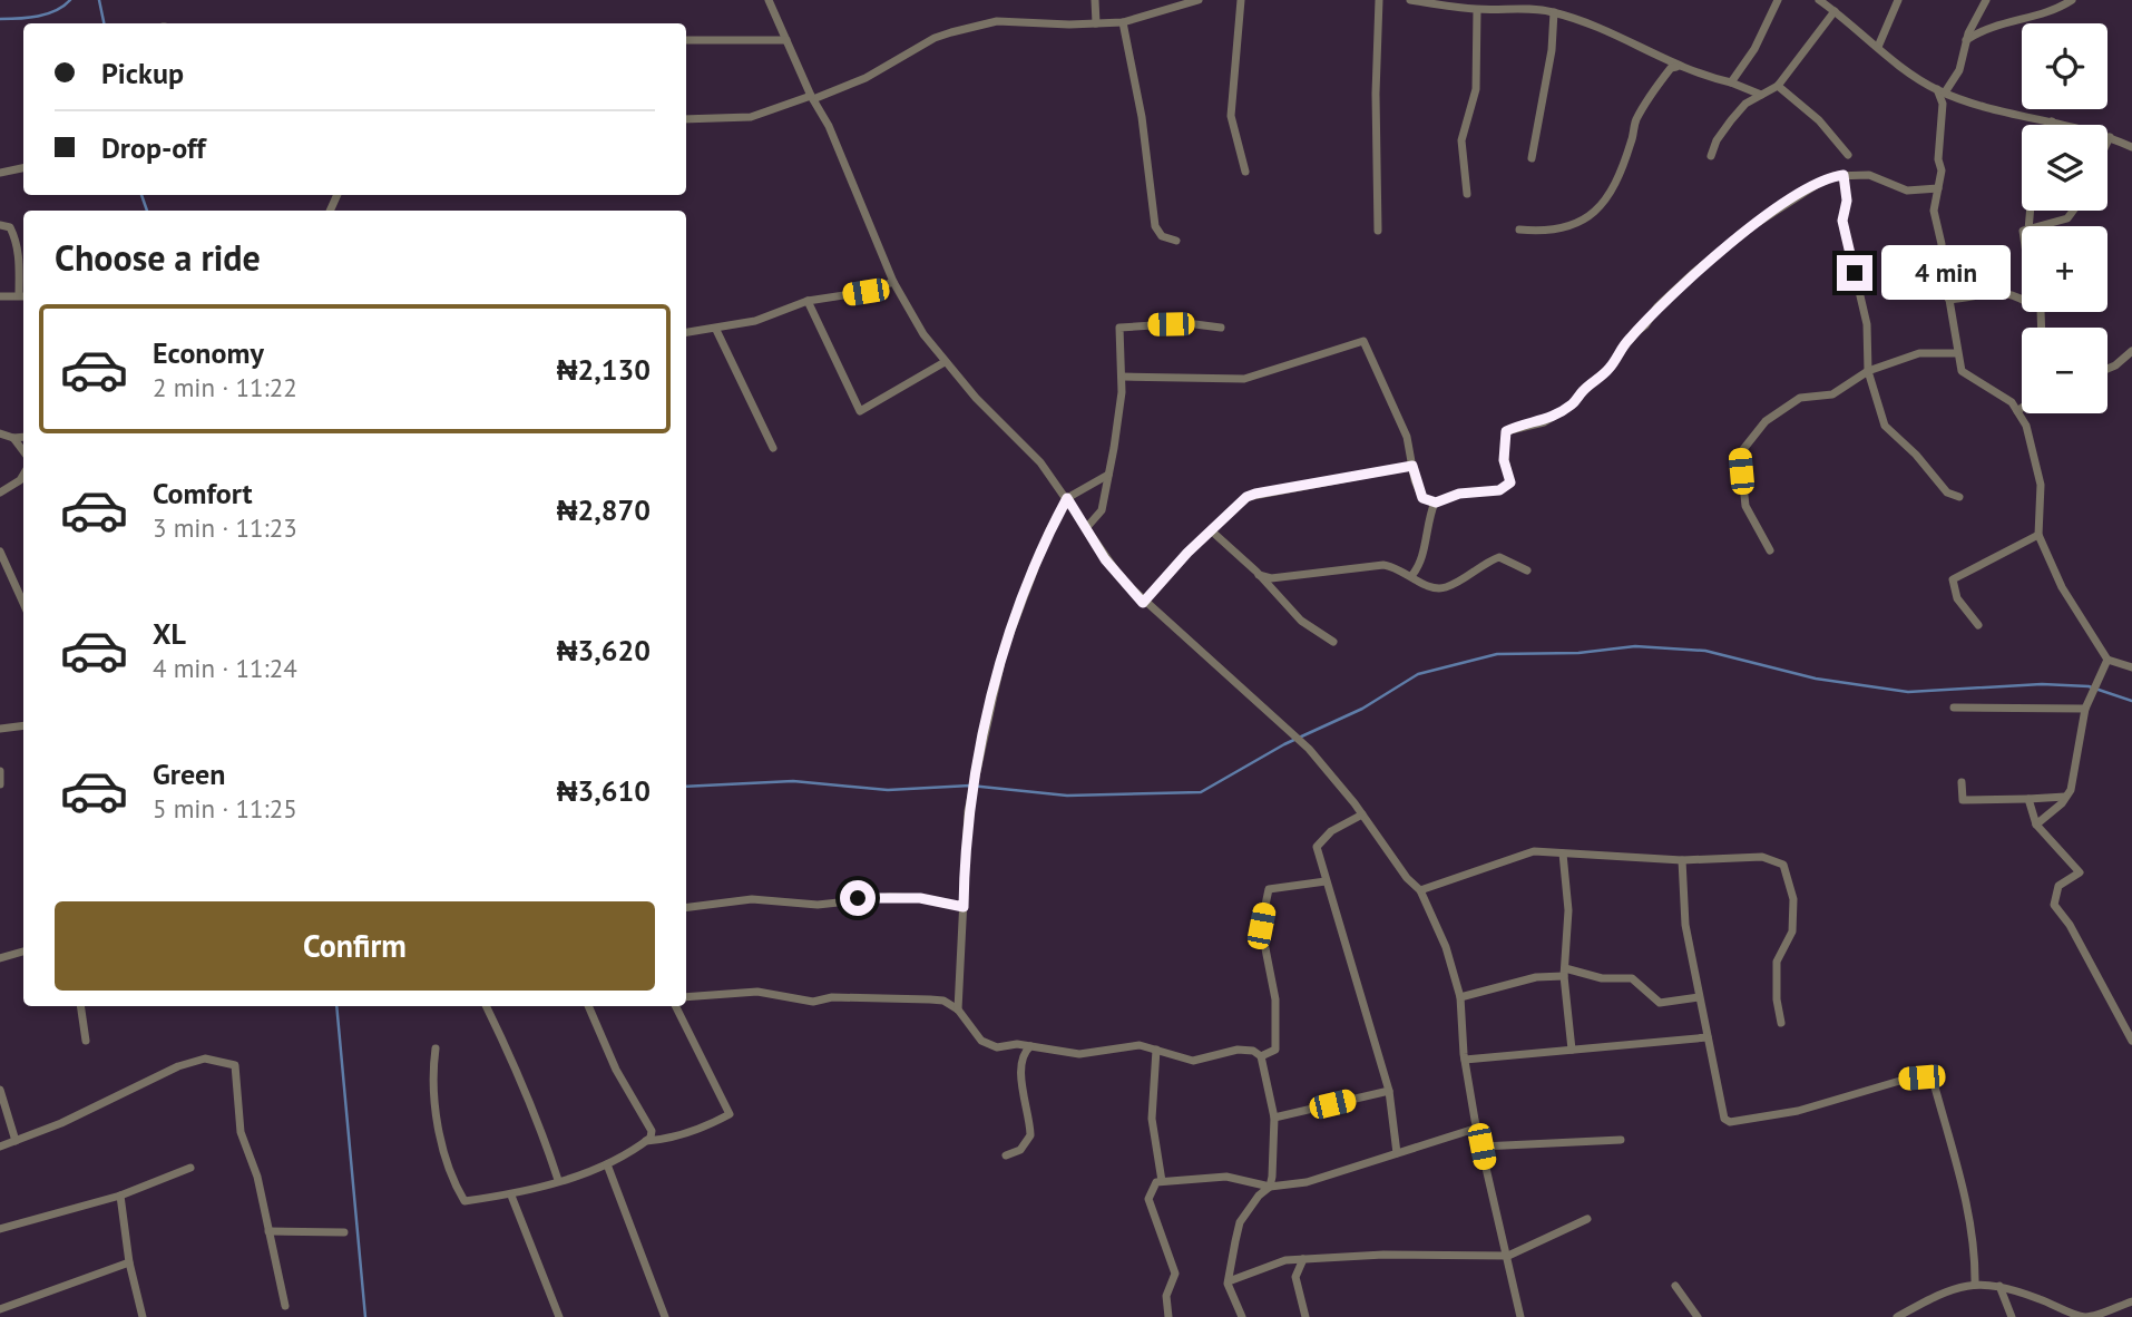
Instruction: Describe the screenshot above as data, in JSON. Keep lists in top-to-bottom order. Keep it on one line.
{"page":{"map_buttons":["+","−"],"banner":["Pickup","Drop-off"],"heading":"Choose a ride","bubble":"4 min","list":[{"name":"Economy","note":"2 min · 11:22","value":"₦2,130"},{"name":"Comfort","note":"3 min · 11:23","value":"₦2,870"},{"name":"XL","note":"4 min · 11:24","value":"₦3,620"},{"name":"Green","note":"5 min · 11:25","value":"₦3,610"}],"buttons":"Confirm"}}
